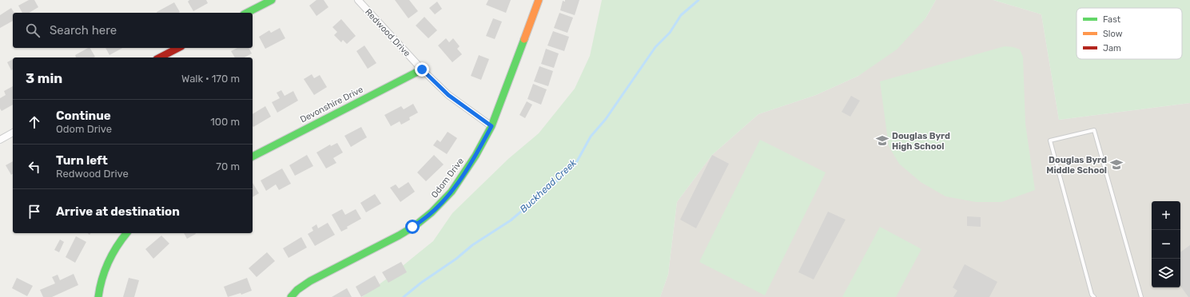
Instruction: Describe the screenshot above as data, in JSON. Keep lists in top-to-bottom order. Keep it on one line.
{"streets":{"street":["Redwood Drive","Devonshire Drive","Odom Drive"]},"crossings":[["Redwood Drive","Devonshire Drive"],["Redwood Drive","Odom Drive"]],"water":["Buckhead Creek"],"places":{"school or university":["Douglas Byrd High School","Douglas Byrd Middle School"]},"legend":["Fast","Slow","Jam"],"page":{"search":"Search here","heading":["3 min","Walk · 170 m"],"list":[["Continue","Odom Drive","100 m"],["Turn left","Redwood Drive","70 m"],"Arrive at destination"],"map_buttons":["+","−"]}}
